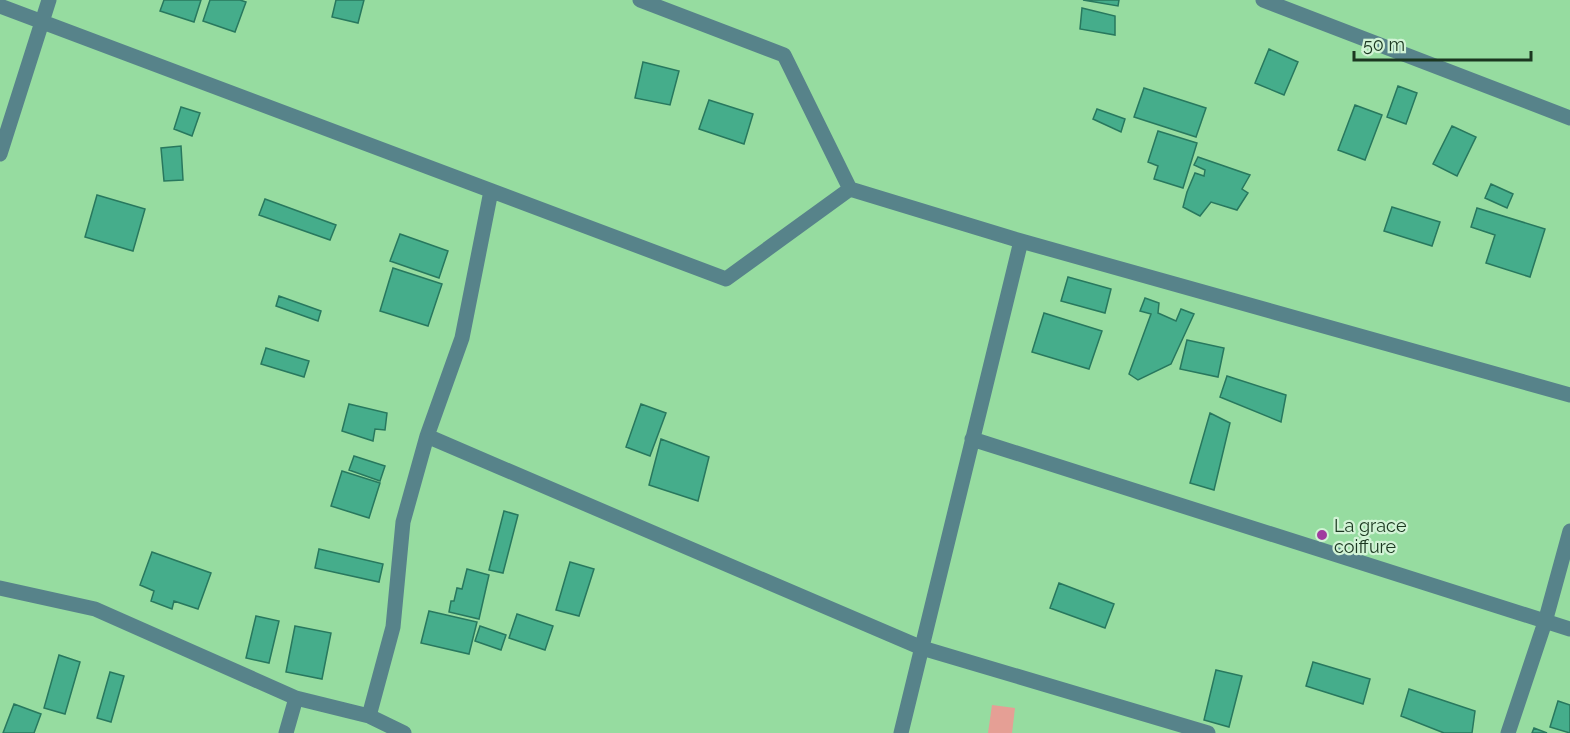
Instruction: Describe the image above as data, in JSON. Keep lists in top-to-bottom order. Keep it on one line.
{"places":["La grace coiffure"],"scale_bar":"50 m"}
